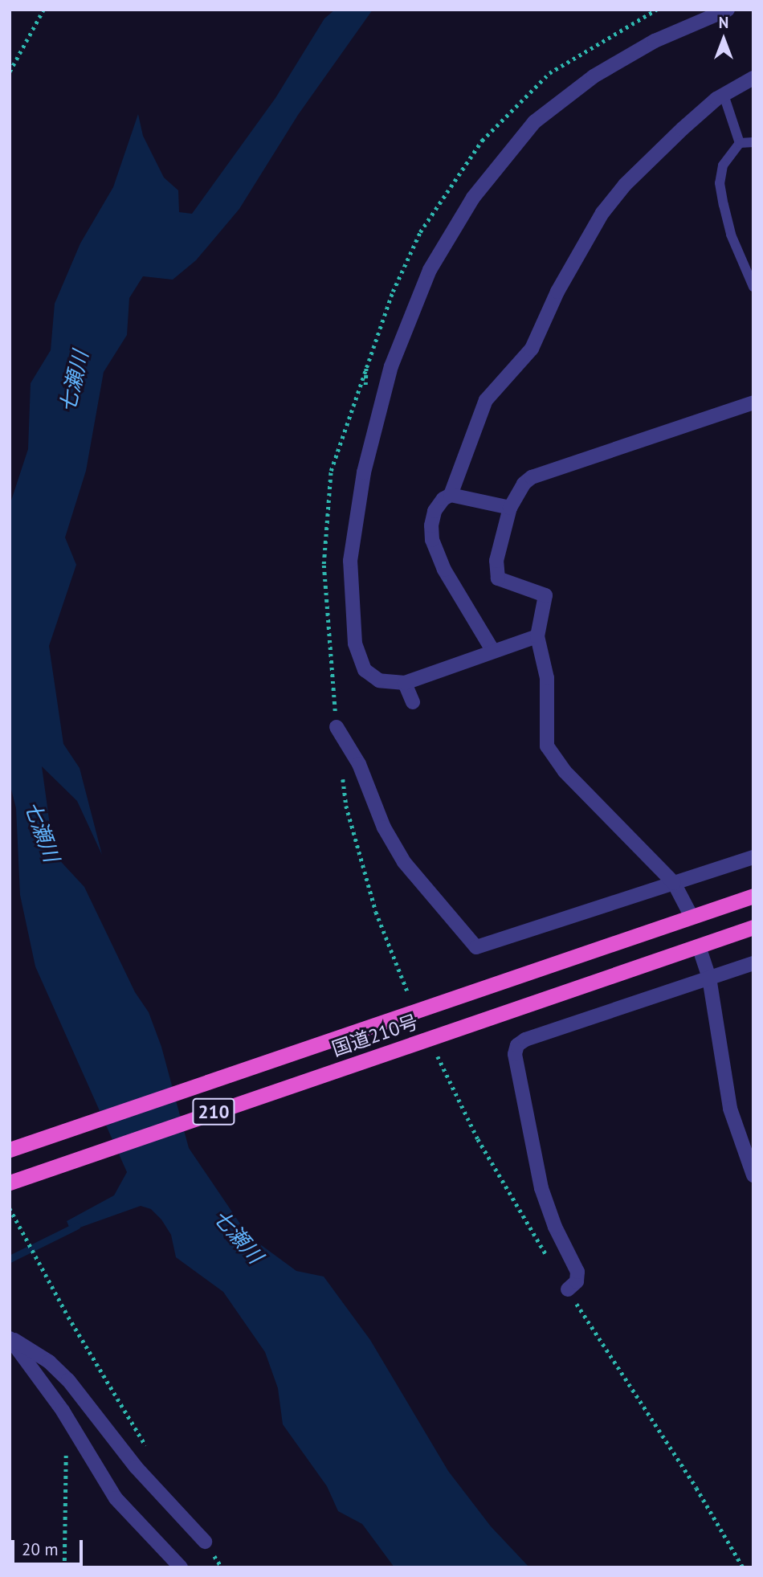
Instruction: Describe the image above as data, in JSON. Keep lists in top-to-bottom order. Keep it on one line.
{"streets":{"highway":["国道210号","210"]},"water":["七瀬川"],"scale_bar":"20 m","north":"top"}
